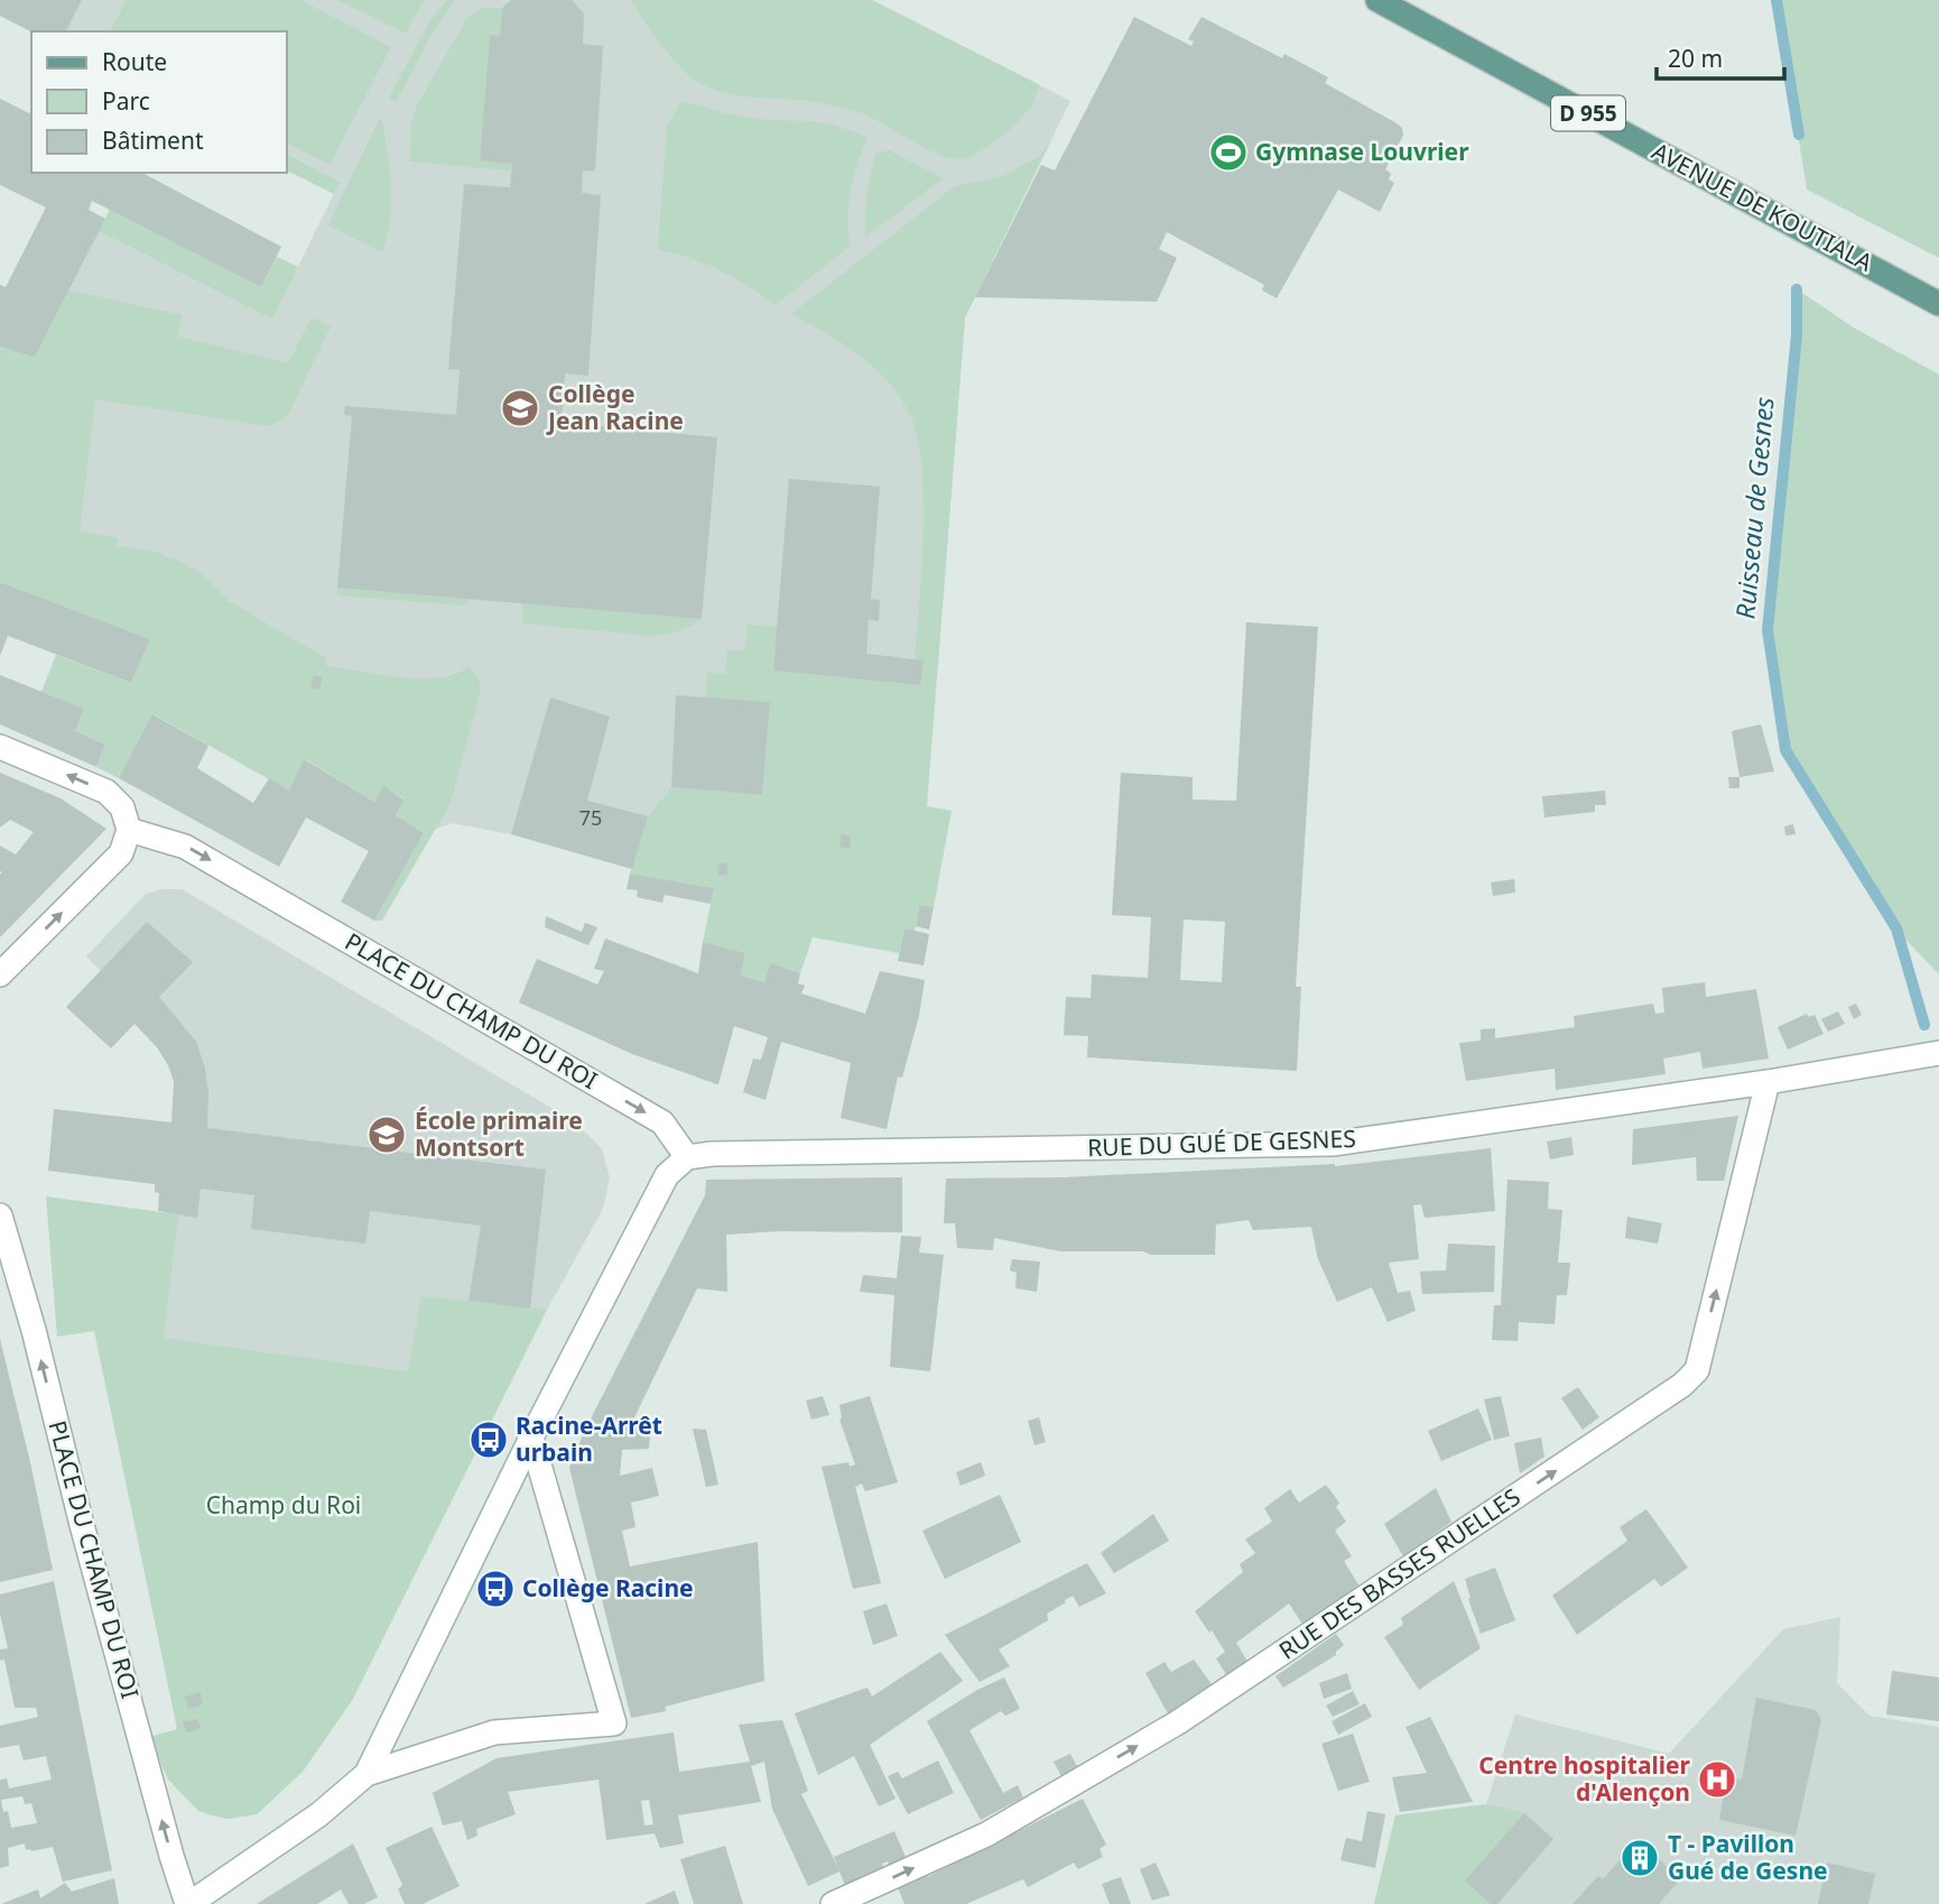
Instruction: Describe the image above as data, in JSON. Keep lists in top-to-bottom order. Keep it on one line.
{"streets":{"main road":["D 955","AVENUE DE KOUTIALA"],"street":["PLACE DU CHAMP DU ROI","RUE DU GUÉ DE GESNES","RUE DES BASSES RUELLES"]},"crossings":[["PLACE DU CHAMP DU ROI","RUE DU GUÉ DE GESNES"],["RUE DU GUÉ DE GESNES","RUE DES BASSES RUELLES"]],"one_way":["RUE DES BASSES RUELLES"],"water":["Ruisseau de Gesnes"],"parks":["Champ du Roi"],"places":{"sports":["Gymnase Louvrier"],"school or university":["Collège Jean Racine","École primaire Montsort"],"bus stop":["Racine-Arrêt urbain","Collège Racine"],"hospital":["Centre hospitalier d'Alençon"],"building":["T - Pavillon Gué de Gesne"]},"house_numbers":["75"],"legend":["Route","Parc","Bâtiment"],"scale_bar":"20 m"}
